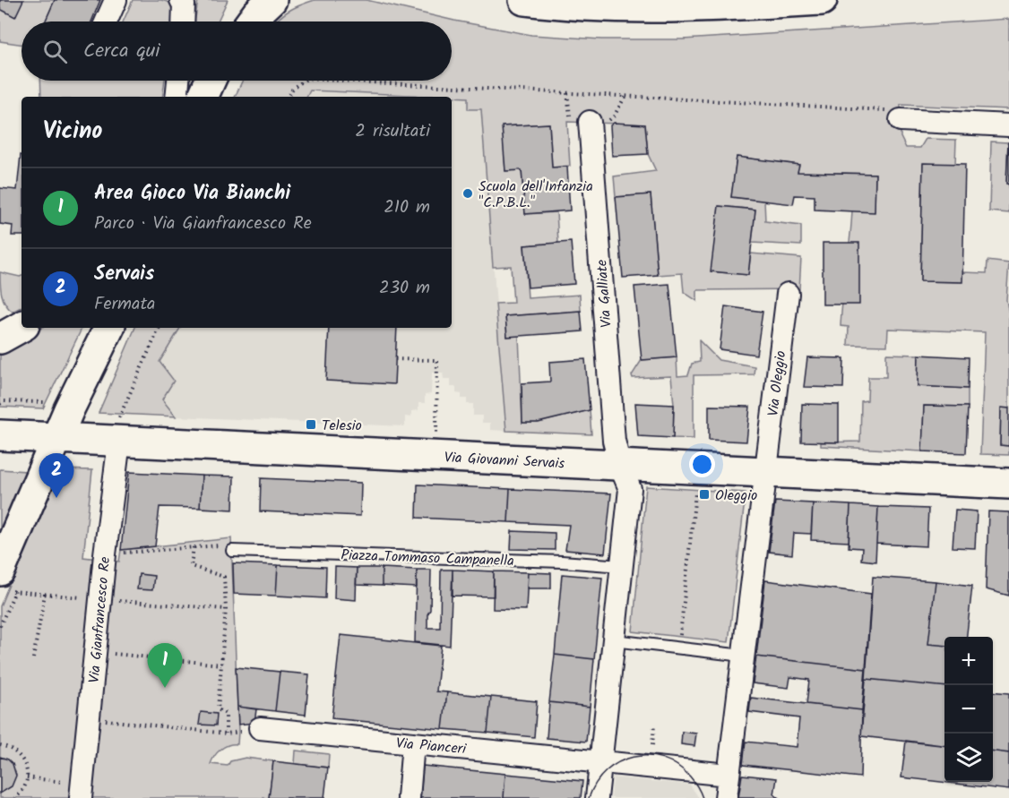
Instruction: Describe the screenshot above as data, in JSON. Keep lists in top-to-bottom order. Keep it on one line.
{"streets":{"street":["Via Galliate","Via Oleggio","Via Giovanni Servais","Via Gianfrancesco Re","Via Pianceri"],"lane":["Piazza Tommaso Campanella"]},"crossings":[["Via Galliate","Via Giovanni Servais"],["Via Oleggio","Via Giovanni Servais"],["Via Giovanni Servais","Via Gianfrancesco Re"]],"places":{"other":["Scuola dell'Infanzia \"C.P.B.L.\""],"transit":["Telesio","Oleggio"]},"page":{"search":"Cerca qui","heading":["Vicino","2 risultati"],"list":[{"mark":"1","name":"Area Gioco Via Bianchi","note":"Parco · Via Gianfrancesco Re","value":"210 m"},{"mark":"2","name":"Servais","note":"Fermata","value":"230 m"}],"pins":["2","1"],"map_buttons":["+","−"]}}
